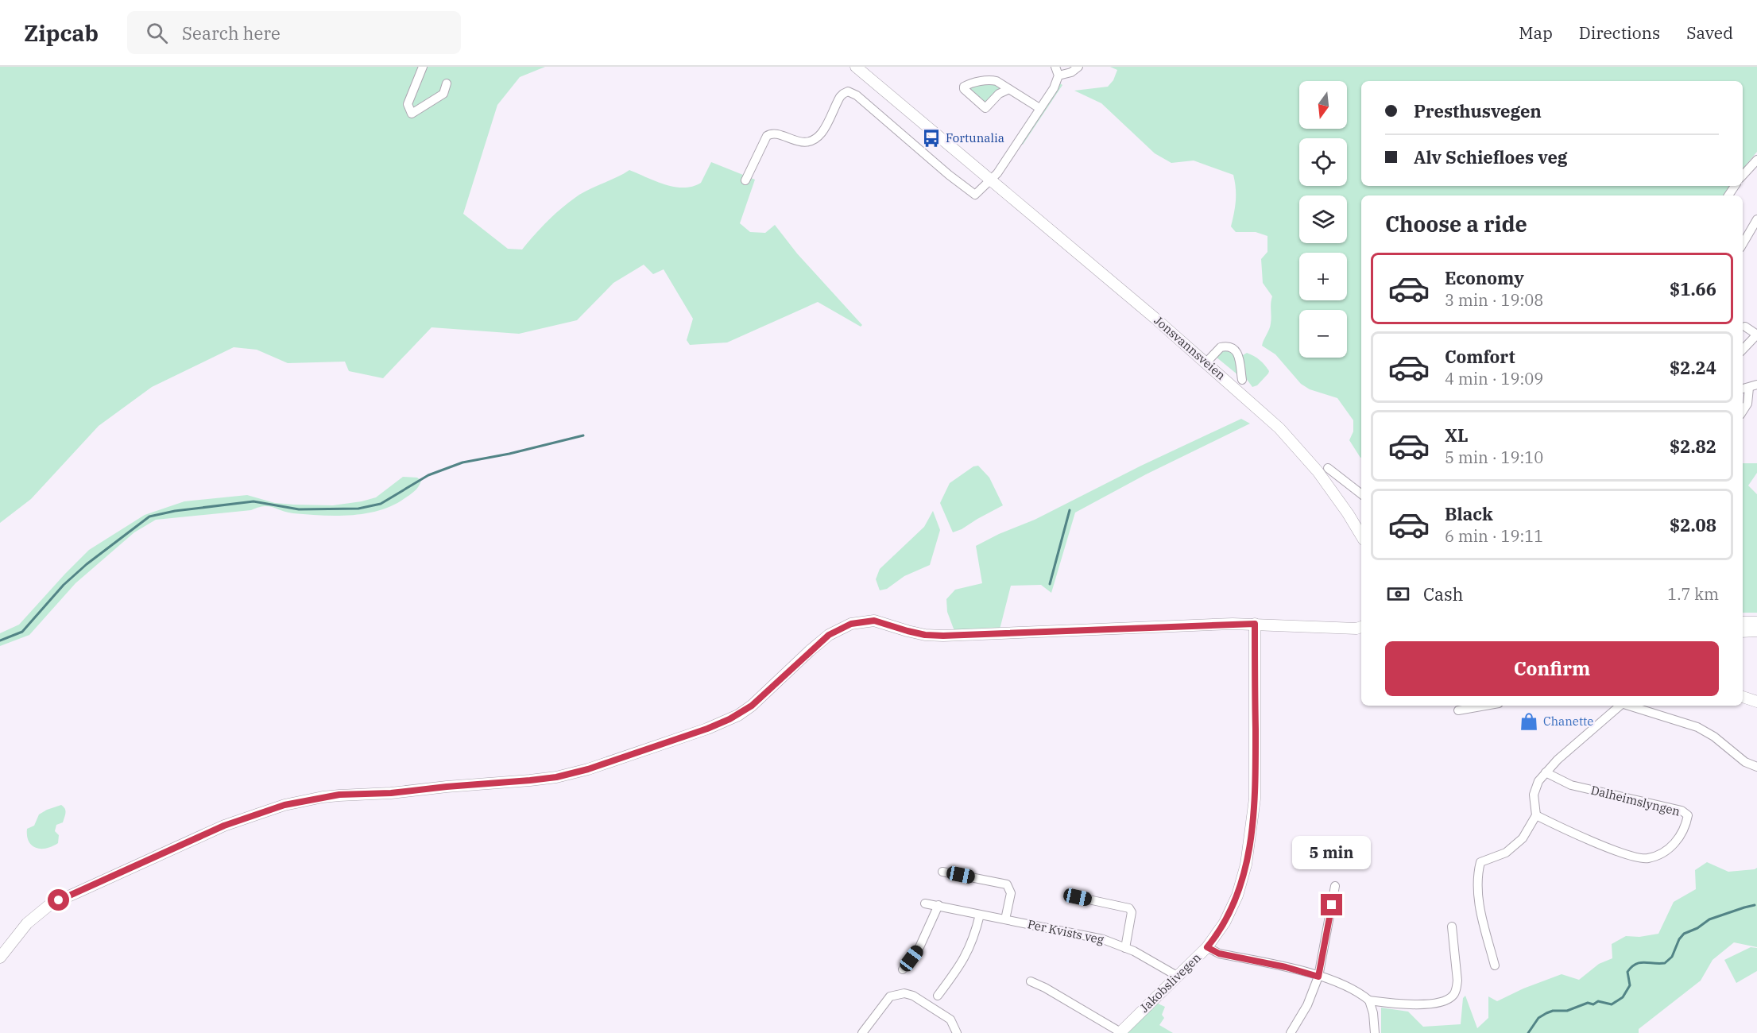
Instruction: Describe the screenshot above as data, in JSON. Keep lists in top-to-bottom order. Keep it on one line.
{"streets":{"street":["Jonsvannsveien","Dalheimslyngen","Per Kvists veg","Jakobslivegen"]},"crossings":[["Per Kvists veg","Jakobslivegen"]],"places":{"bus stop":["Fortunalia"],"shop":["Chanette"]},"north":"bottom","page":{"header":"Zipcab","search":"Search here","nav":["Map","Directions","Saved"],"map_buttons":["+","−"],"banner":["Presthusvegen","Alv Schiefloes veg"],"heading":"Choose a ride","list":[{"name":"Economy","note":"3 min · 19:08","value":"$1.66"},{"name":"Comfort","note":"4 min · 19:09","value":"$2.24"},{"name":"XL","note":"5 min · 19:10","value":"$2.82"},{"name":"Black","note":"6 min · 19:11","value":"$2.08"}],"pay":["Cash","1.7 km"],"buttons":"Confirm","bubble":"5 min"}}
